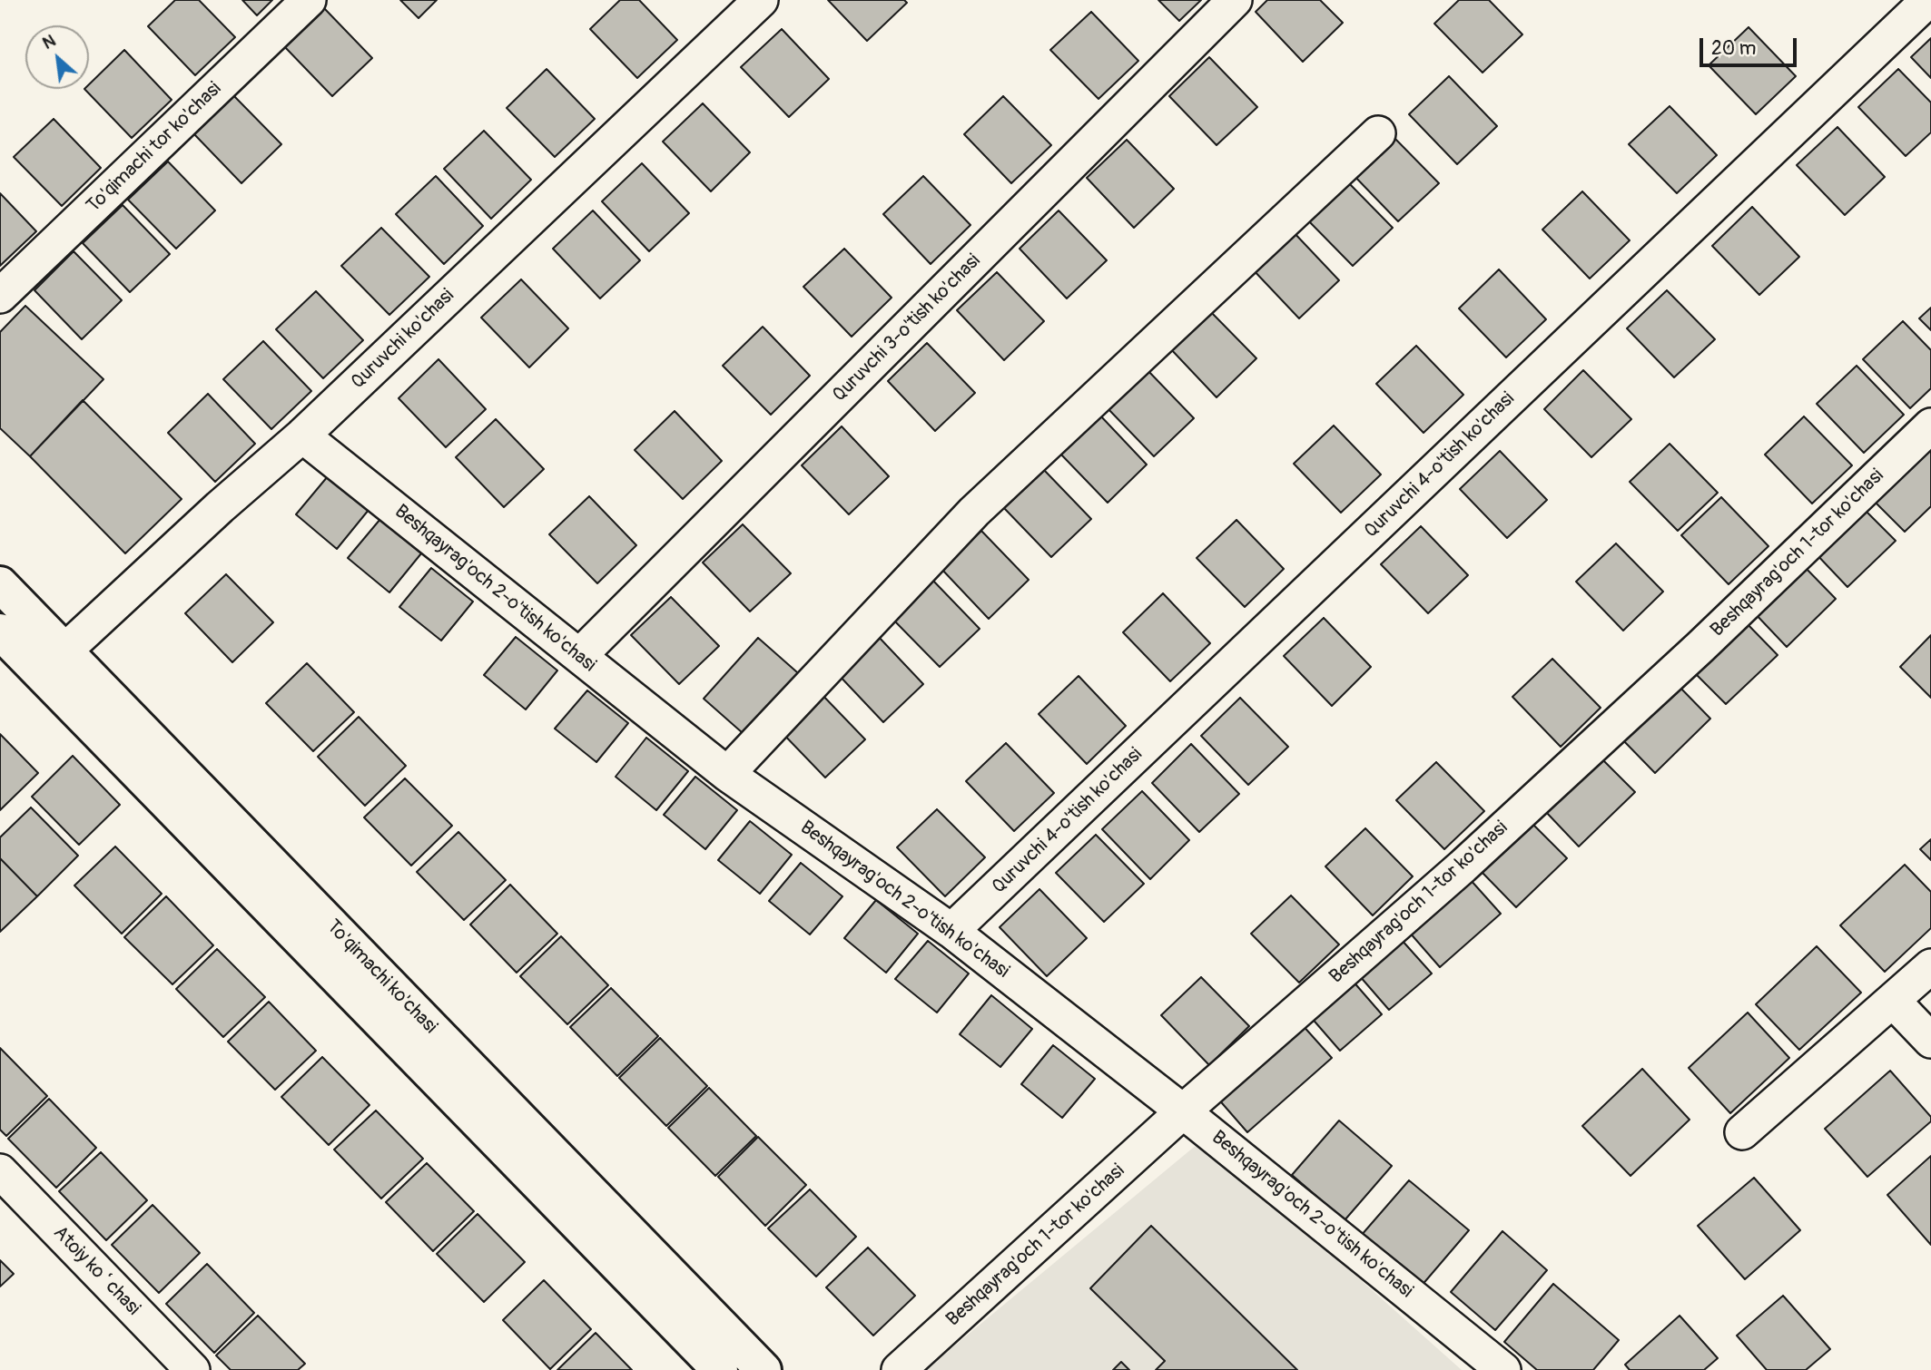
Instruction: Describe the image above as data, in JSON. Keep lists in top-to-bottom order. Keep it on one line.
{"streets":{"main road":["To'qimachi ko'chasi"],"street":["To'qimachi tor ko'chasi","Quruvchi 3-o'tish ko'chasi","Quruvchi ko'chasi","Quruvchi 4-o'tish ko'chasi","Beshqayrag'och 1-tor ko'chasi","Beshqayrag'och 2-o'tish ko'chasi","Atoiy koʻchasi"]},"crossings":[["Quruvchi 3-o'tish ko'chasi","Beshqayrag'och 2-o'tish ko'chasi"],["Quruvchi ko'chasi","Beshqayrag'och 2-o'tish ko'chasi"],["Quruvchi ko'chasi","To'qimachi ko'chasi"],["Quruvchi 4-o'tish ko'chasi","Beshqayrag'och 2-o'tish ko'chasi"],["Beshqayrag'och 1-tor ko'chasi","Beshqayrag'och 2-o'tish ko'chasi"]],"scale_bar":"20 m","north":"top left"}
